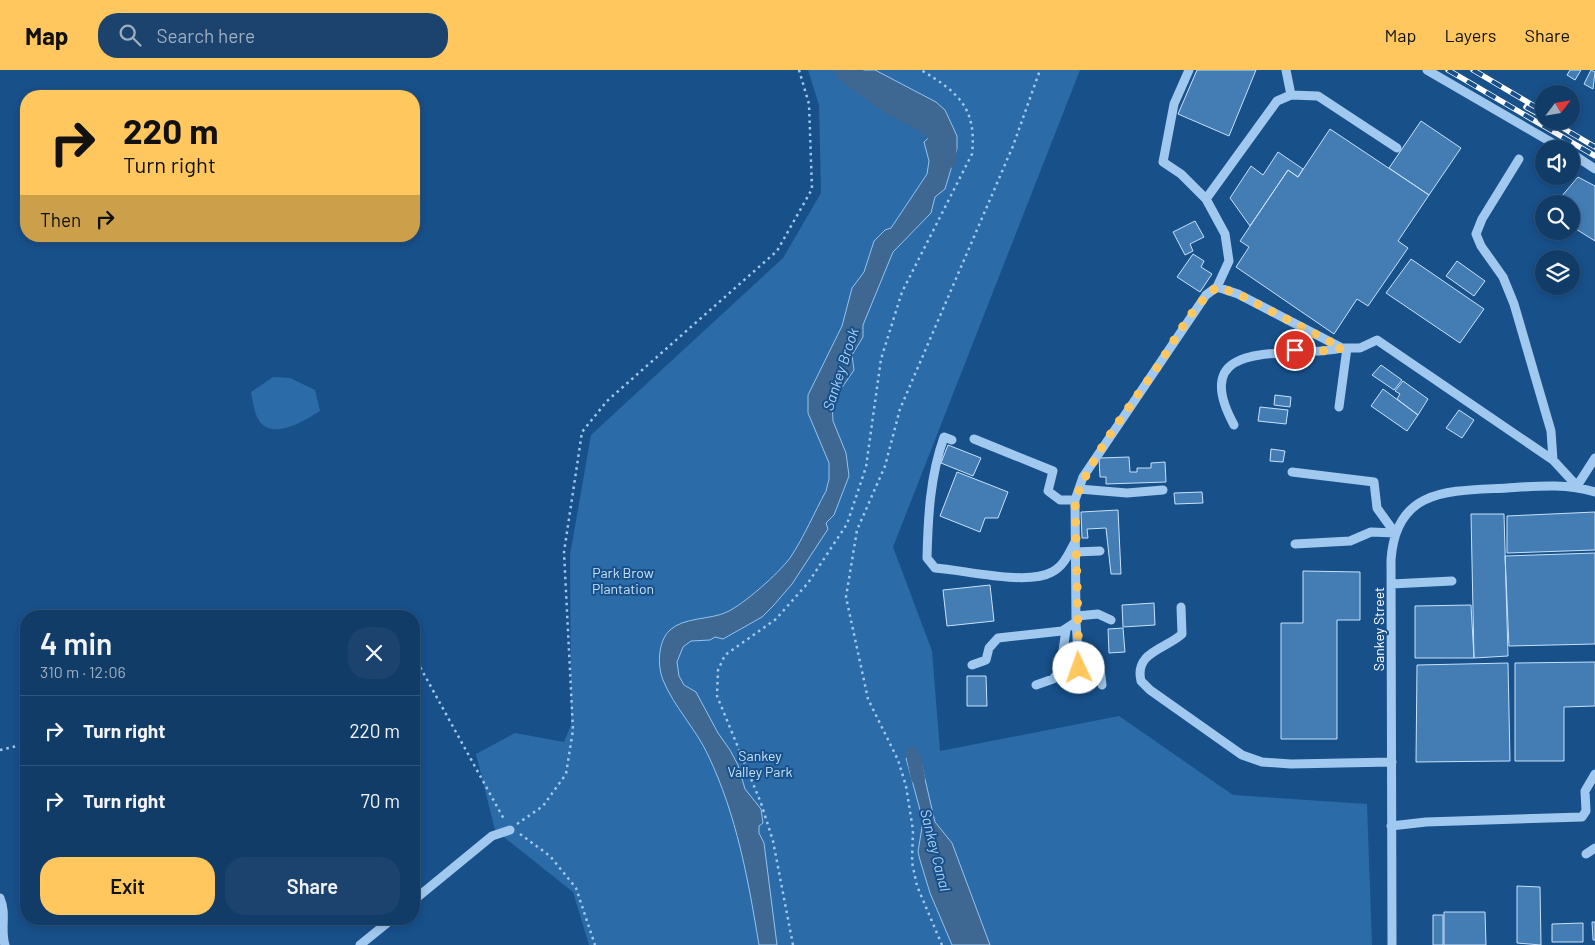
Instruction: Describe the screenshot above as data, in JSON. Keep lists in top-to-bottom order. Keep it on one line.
{"streets":{"street":["Sankey Street"]},"water":["Sankey Brook","Sankey Canal"],"parks":["Park Brow Plantation","Sankey Valley Park"],"north":"top right","page":{"header":"Map","search":"Search here","nav":["Map","Layers","Share"],"turn":["220 m","Turn right"],"then":"Then","heading":["4 min","310 m · 12:06"],"list":[{"name":"Turn right","value":"220 m"},{"name":"Turn right","value":"70 m"}],"buttons":["Exit","Share"]}}
